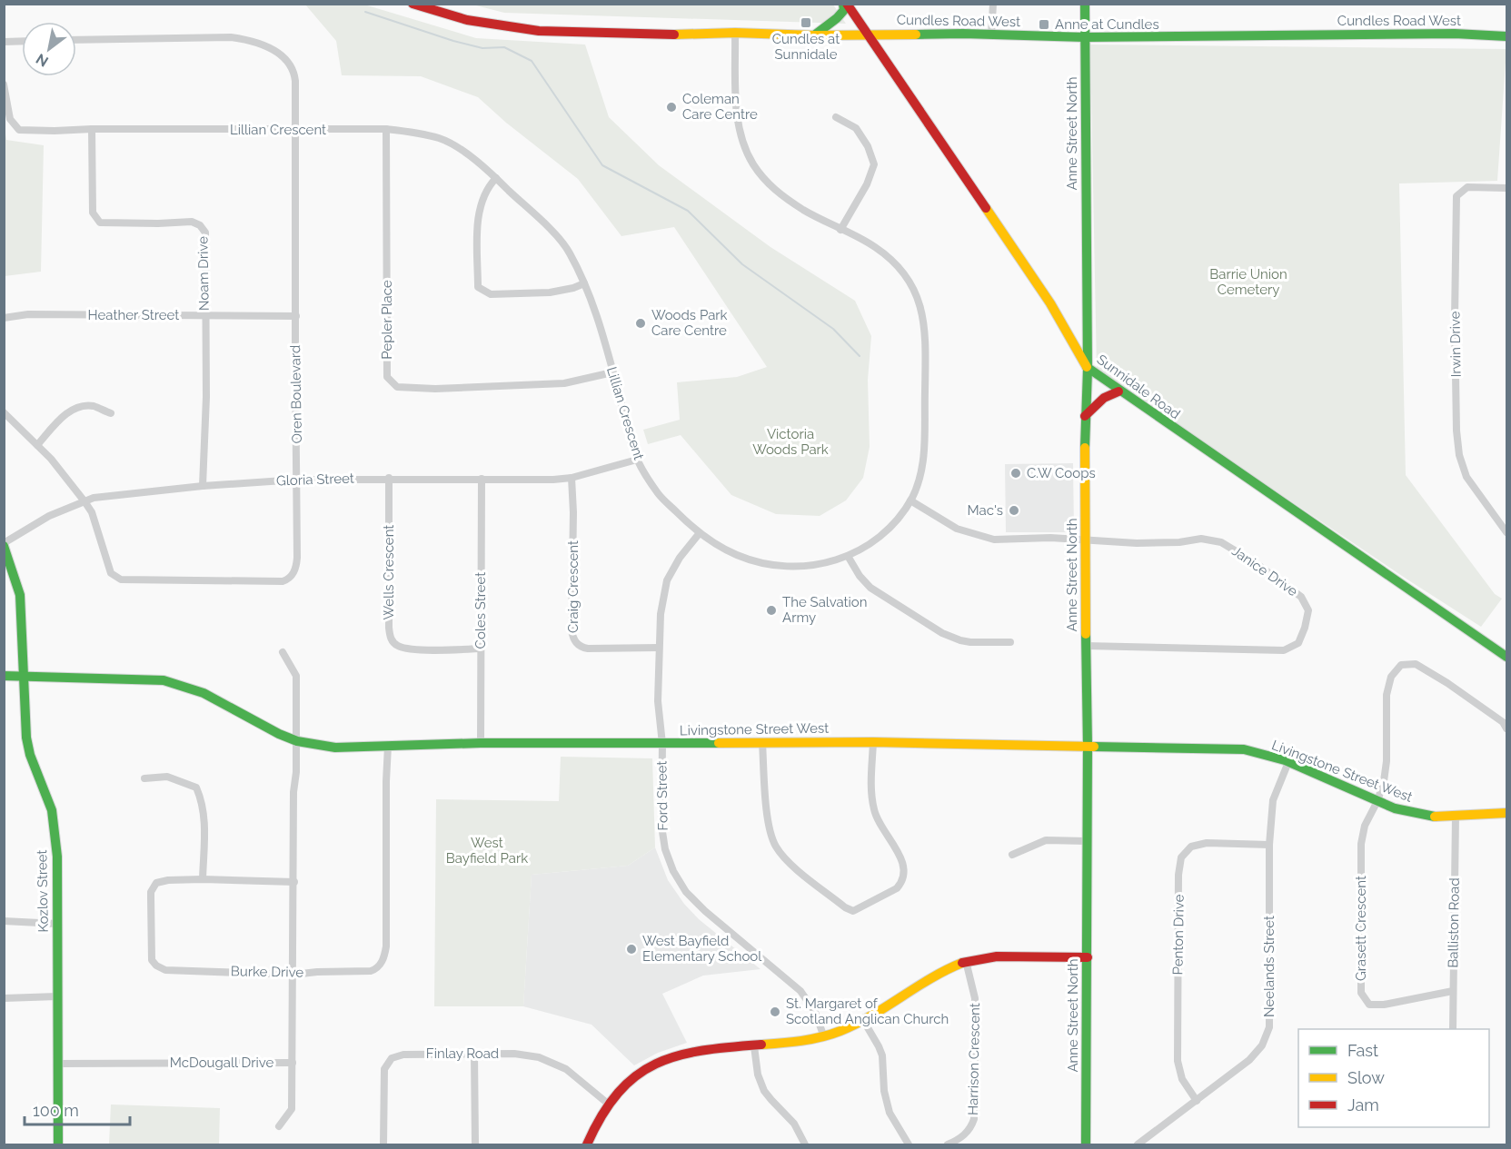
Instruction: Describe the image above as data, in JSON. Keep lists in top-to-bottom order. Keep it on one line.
{"streets":{"street":["Cundles Road West","Lillian Crescent","Anne Street North","Noam Drive","Heather Street","Pepler Place","Irwin Drive","Sunnidale Road","Oren Boulevard","Gloria Street","Janice Drive","Wells Crescent","Craig Crescent","Coles Street","Livingstone Street West","Ford Street","Kozlov Street","Balliston Road","Grasett Crescent","Penton Drive","Neelands Street","Burke Drive","Finlay Road","Harrison Crescent","McDougall Drive"]},"crossings":[["Cundles Road West","Lillian Crescent"],["Cundles Road West","Anne Street North"],["Cundles Road West","Sunnidale Road"],["Lillian Crescent","Noam Drive"],["Lillian Crescent","Pepler Place"],["Lillian Crescent","Oren Boulevard"],["Lillian Crescent","Gloria Street"],["Lillian Crescent","Janice Drive"],["Lillian Crescent","Ford Street"],["Anne Street North","Sunnidale Road"],["Anne Street North","Janice Drive"],["Anne Street North","Livingstone Street West"],["Noam Drive","Heather Street"],["Noam Drive","Gloria Street"],["Heather Street","Oren Boulevard"],["Oren Boulevard","Gloria Street"],["Gloria Street","Wells Crescent"],["Gloria Street","Craig Crescent"],["Gloria Street","Coles Street"],["Gloria Street","Kozlov Street"],["Wells Crescent","Coles Street"],["Craig Crescent","Ford Street"],["Coles Street","Livingstone Street West"],["Livingstone Street West","Ford Street"],["Livingstone Street West","Kozlov Street"],["Livingstone Street West","Balliston Road"],["Livingstone Street West","Grasett Crescent"],["Livingstone Street West","Neelands Street"],["Livingstone Street West","Burke Drive"],["Livingstone Street West","McDougall Drive"],["Kozlov Street","McDougall Drive"],["Balliston Road","Grasett Crescent"],["Penton Drive","Neelands Street"],["Burke Drive","McDougall Drive"]],"parks":["Barrie Union Cemetery","Victoria Woods Park","West Bayfield Park"],"places":{"transit":["Cundles at Sunnidale","Anne at Cundles"],"other":["Coleman Care Centre","Woods Park Care Centre","C.W Coops","Mac's","The Salvation Army","West Bayfield Elementary School","St. Margaret of Scotland Anglican Church"]},"legend":["Fast","Slow","Jam"],"scale_bar":"100 m","north":"bottom left"}
